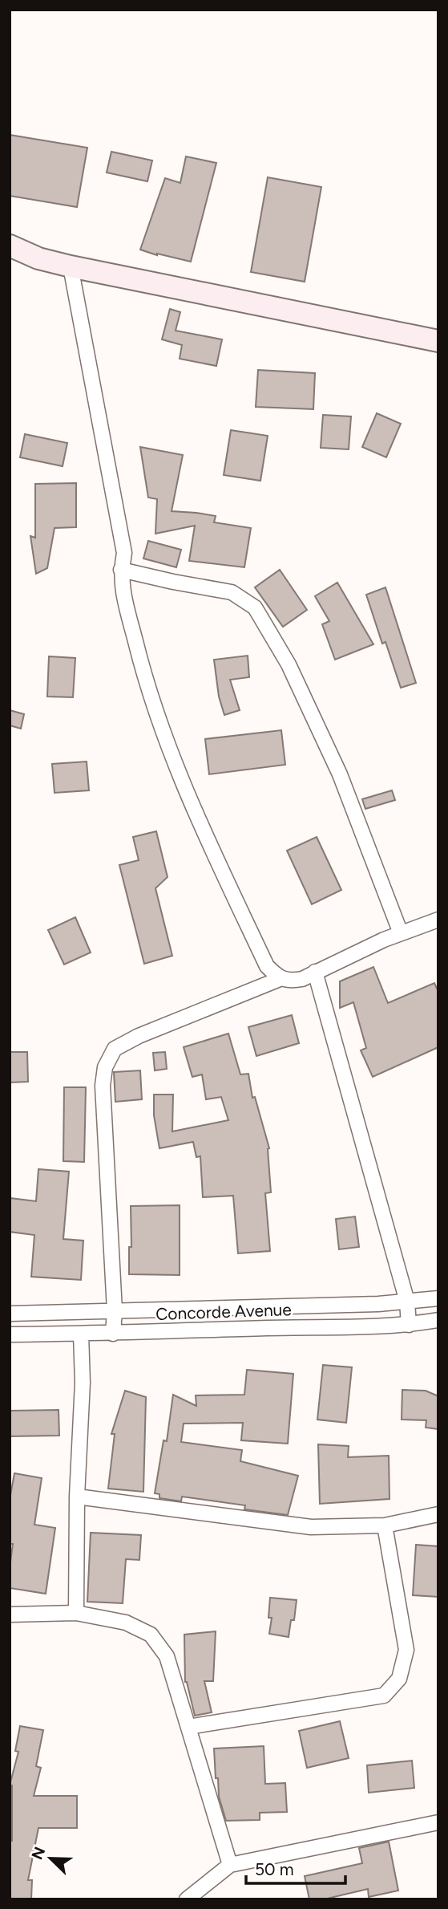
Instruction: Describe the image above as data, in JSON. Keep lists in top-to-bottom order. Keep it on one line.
{"streets":{"street":["Concorde Avenue"]},"scale_bar":"50 m","north":"top left"}
